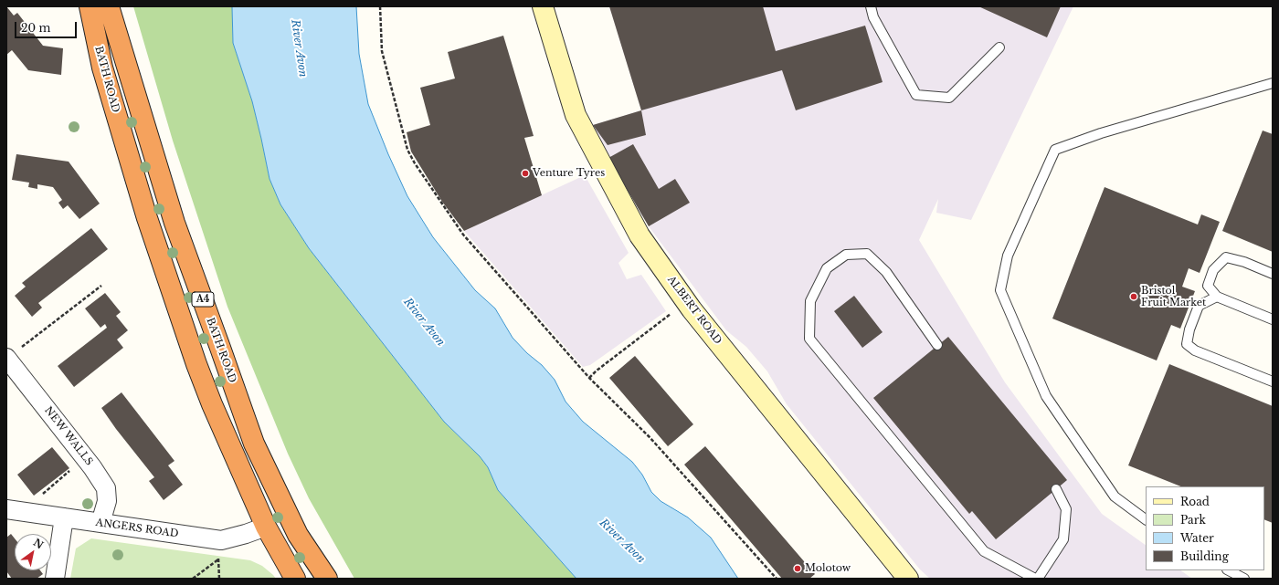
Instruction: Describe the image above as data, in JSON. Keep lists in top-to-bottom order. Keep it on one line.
{"streets":{"highway":["BATH ROAD","A4"],"street":["ALBERT ROAD","NEW WALLS","ANGERS ROAD"]},"crossings":[["BATH ROAD","ANGERS ROAD"],["NEW WALLS","ANGERS ROAD"]],"water":["River Avon"],"places":["Venture Tyres","Bristol Fruit Market","Molotow"],"legend":["Road","Park","Water","Building"],"scale_bar":"20 m","north":"top right"}
